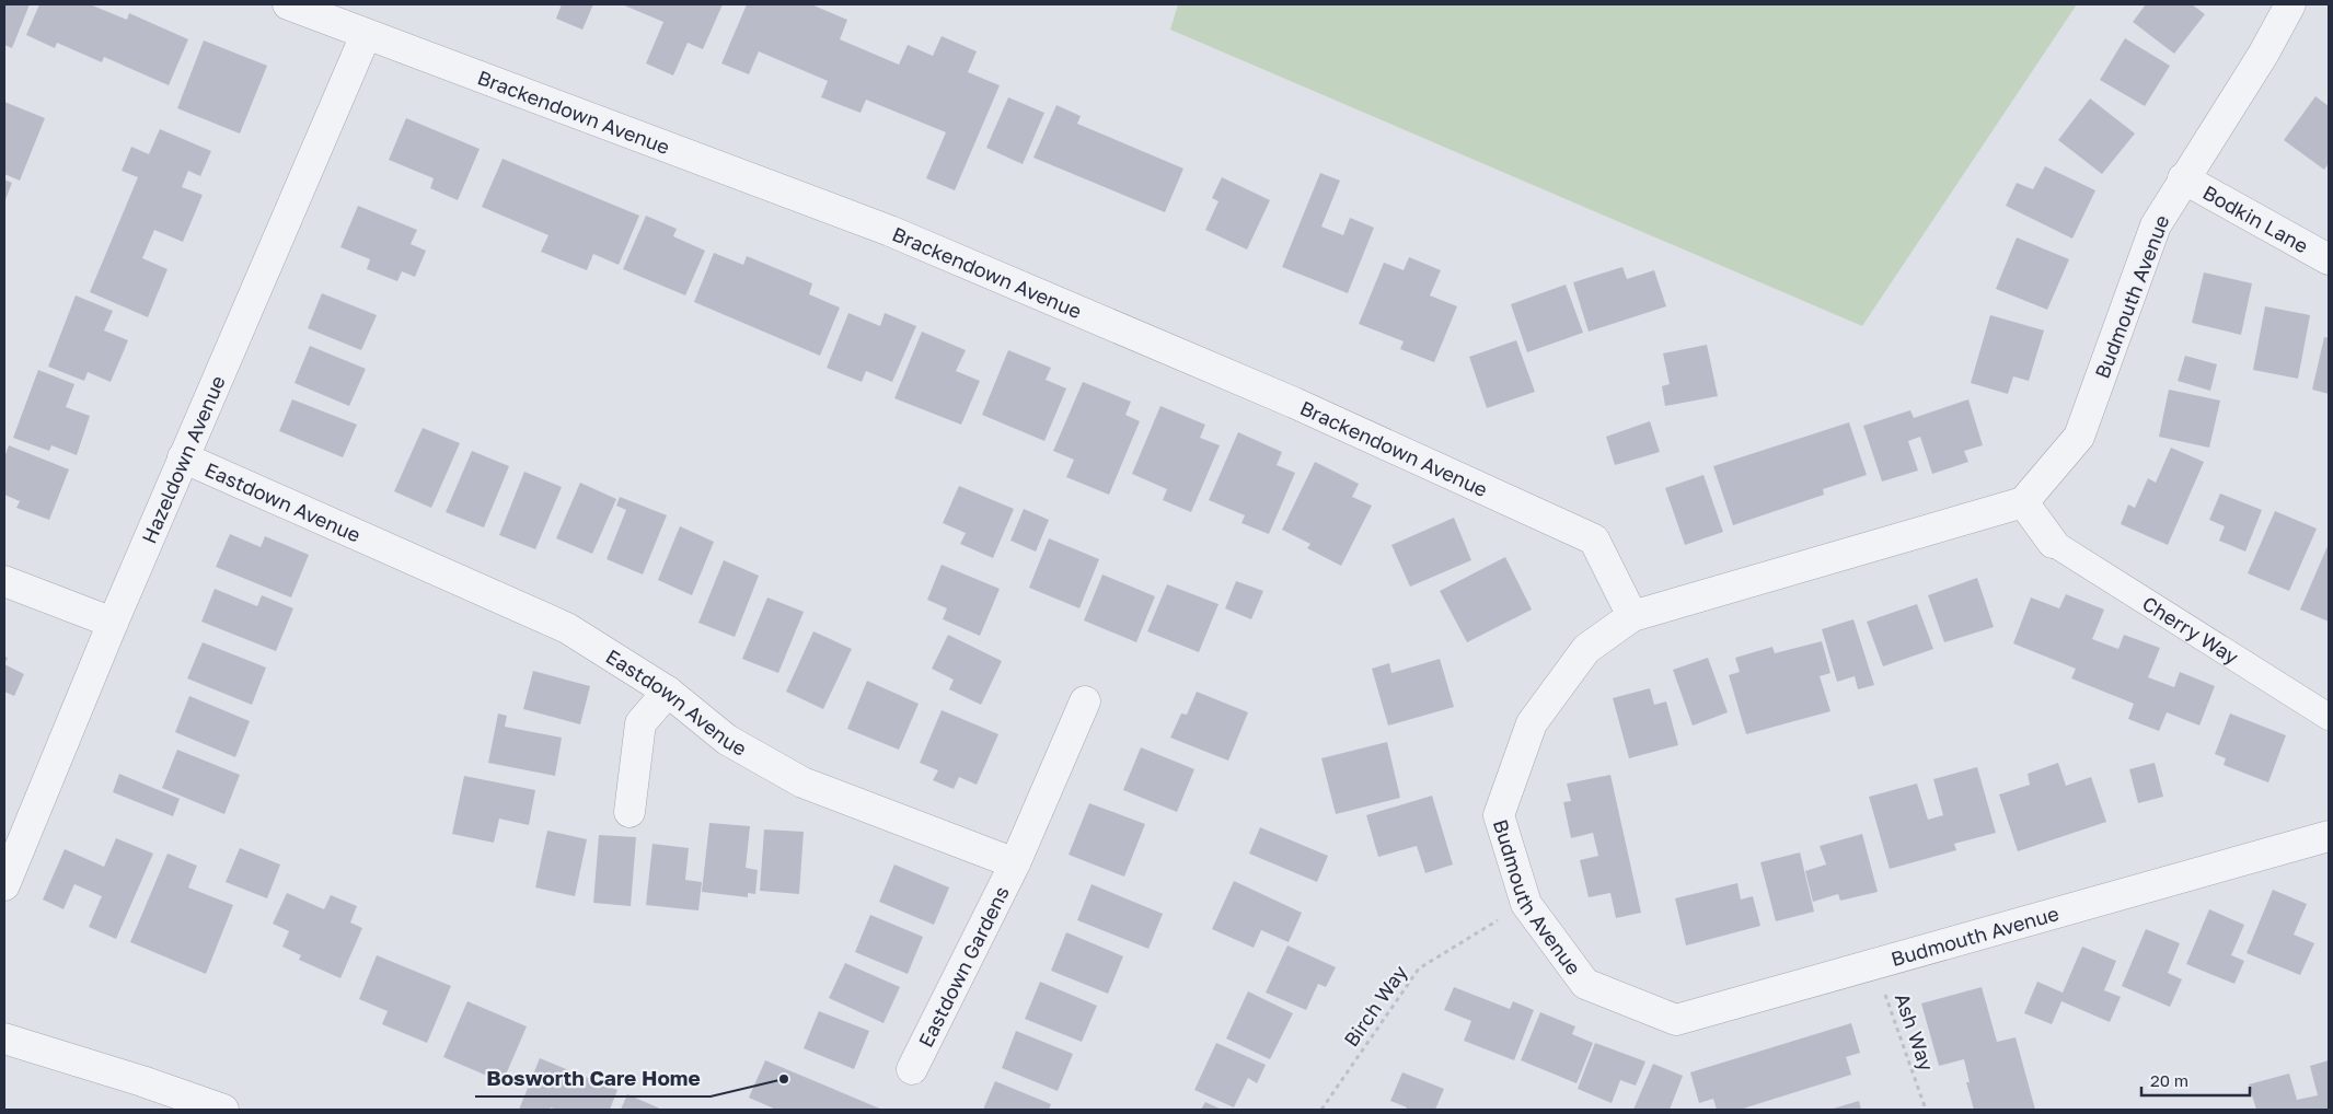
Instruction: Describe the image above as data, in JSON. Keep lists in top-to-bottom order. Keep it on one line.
{"streets":{"street":["Brackendown Avenue","Bodkin Lane","Budmouth Avenue","Hazeldown Avenue","Eastdown Avenue","Cherry Way","Eastdown Gardens"],"path":["Birch Way","Ash Way"]},"crossings":[["Brackendown Avenue","Budmouth Avenue"],["Brackendown Avenue","Hazeldown Avenue"],["Bodkin Lane","Budmouth Avenue"],["Budmouth Avenue","Birch Way"],["Budmouth Avenue","Ash Way"],["Hazeldown Avenue","Eastdown Avenue"],["Eastdown Avenue","Eastdown Gardens"]],"places":["Bosworth Care Home"],"scale_bar":"20 m"}
